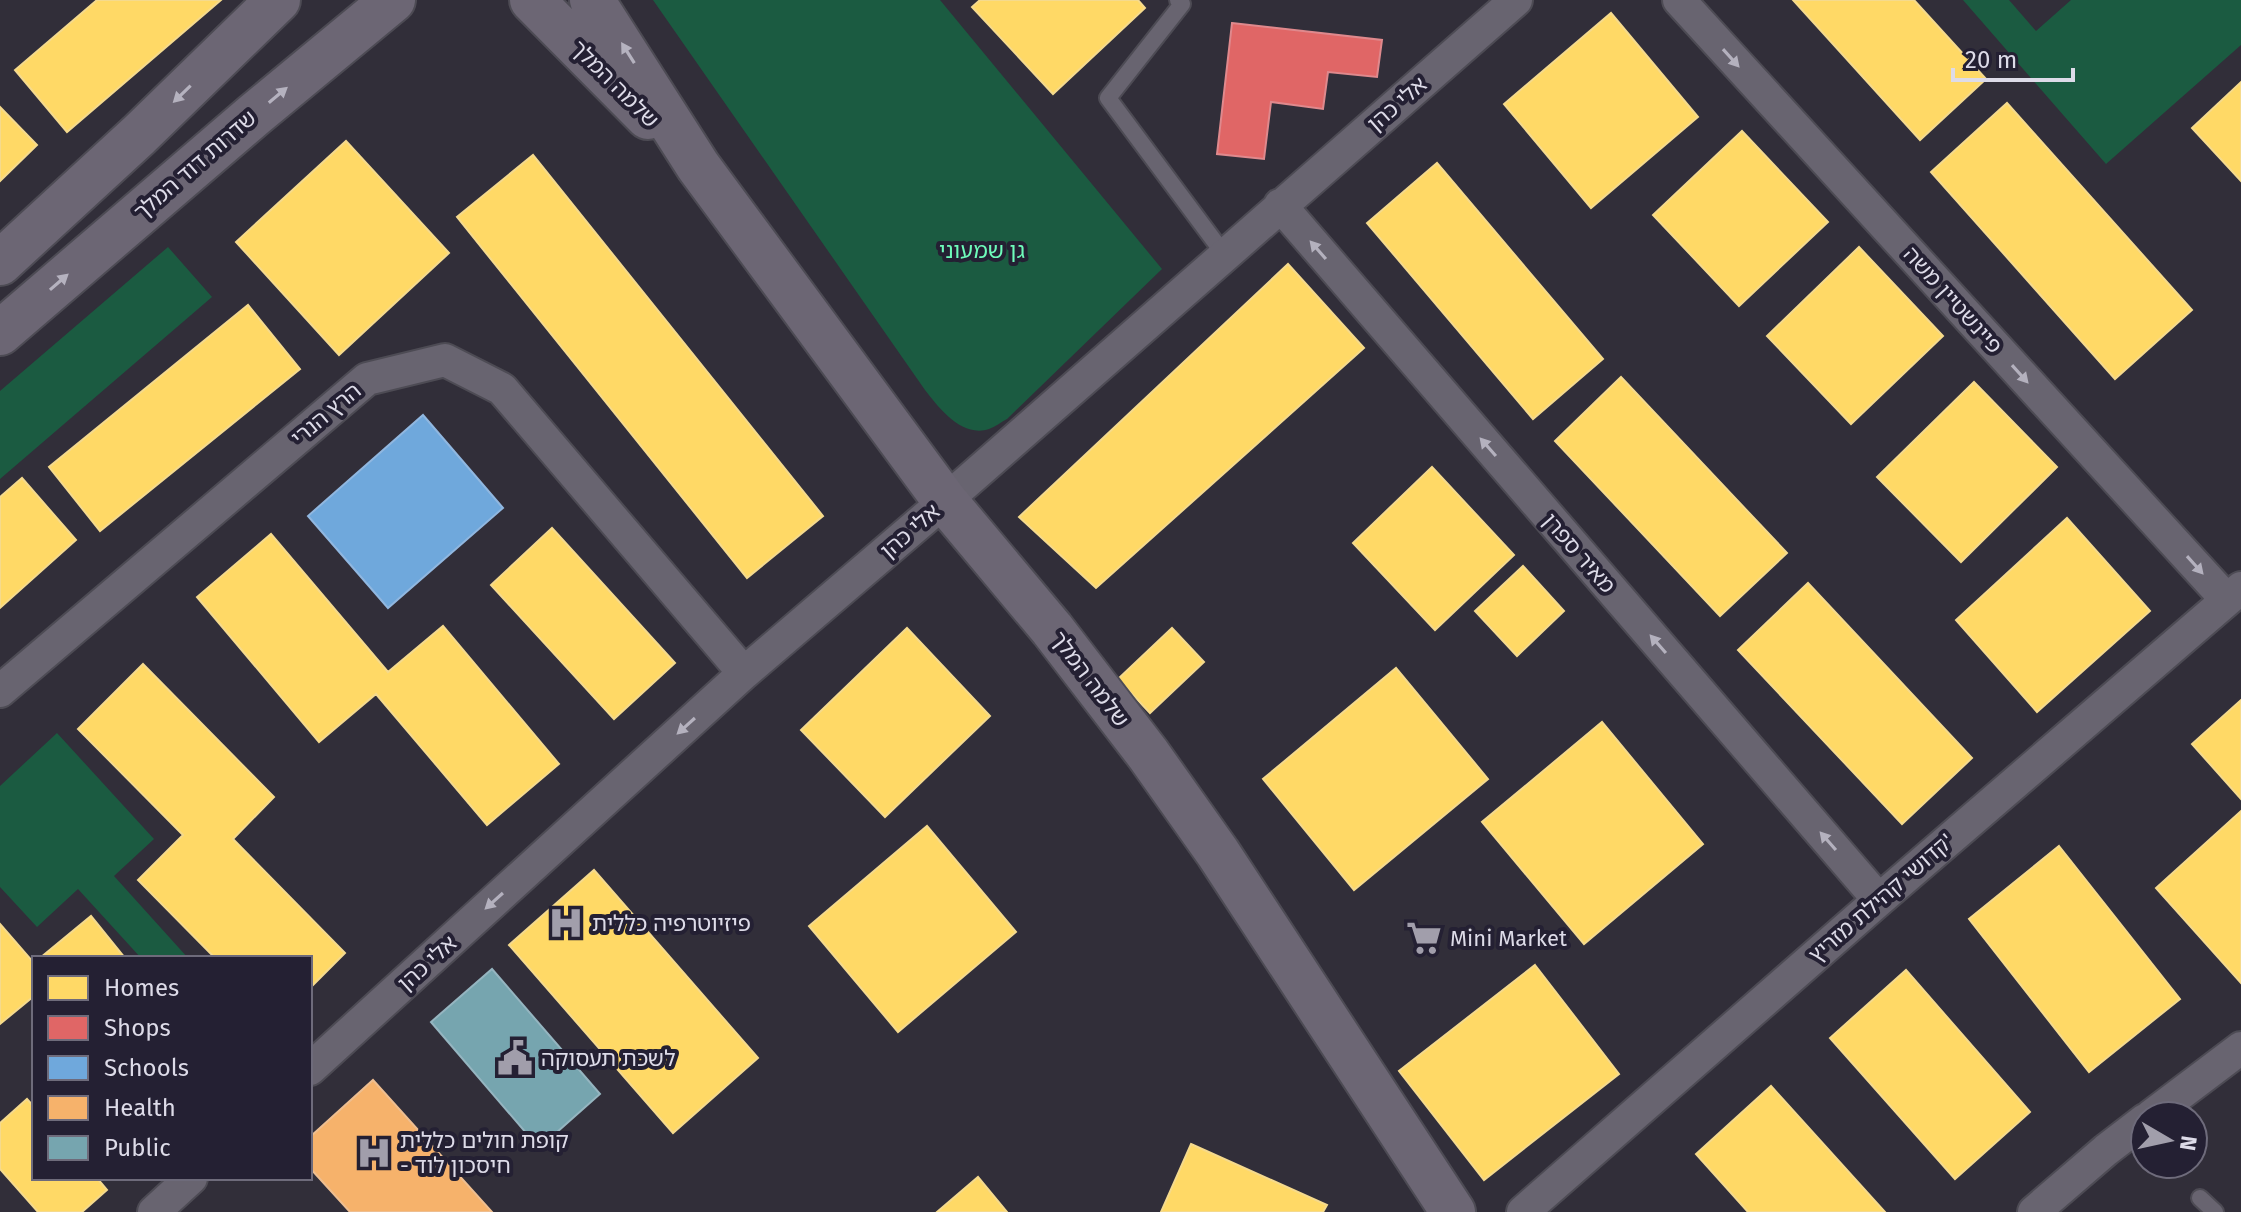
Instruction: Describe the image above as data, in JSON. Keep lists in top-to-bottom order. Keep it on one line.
{"streets":{"street":["שלמה המלך","אלי כהן","שדרות דוד המלך","פיינשטיין משה","הרץ הנרי","מאיר ספרן","קדושי קהילת מזריץ'"]},"crossings":[["שלמה המלך","אלי כהן"],["אלי כהן","הרץ הנרי"],["אלי כהן","מאיר ספרן"],["פיינשטיין משה","קדושי קהילת מזריץ'"],["מאיר ספרן","קדושי קהילת מזריץ'"]],"one_way":["אלי כהן","פיינשטיין משה","מאיר ספרן"],"parks":["גן שמעוני"],"places":{"hospital":["פיזיוטרפיה כללית","קופת חולים כללית - חיסכון לוד"],"supermarket":["Mini Market"],"public building":["לשכת תעסוקה"]},"legend":["Homes","Shops","Schools","Health","Public"],"scale_bar":"20 m","north":"right"}
